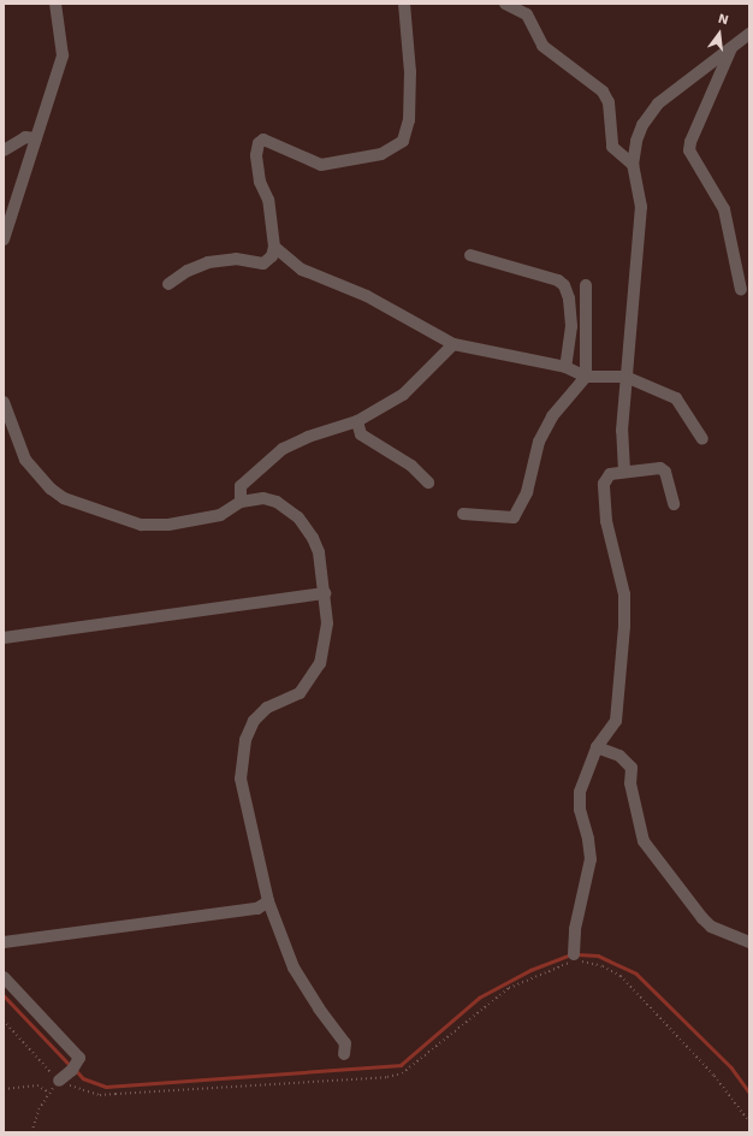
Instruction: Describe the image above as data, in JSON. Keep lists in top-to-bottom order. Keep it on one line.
{"north":"top"}
